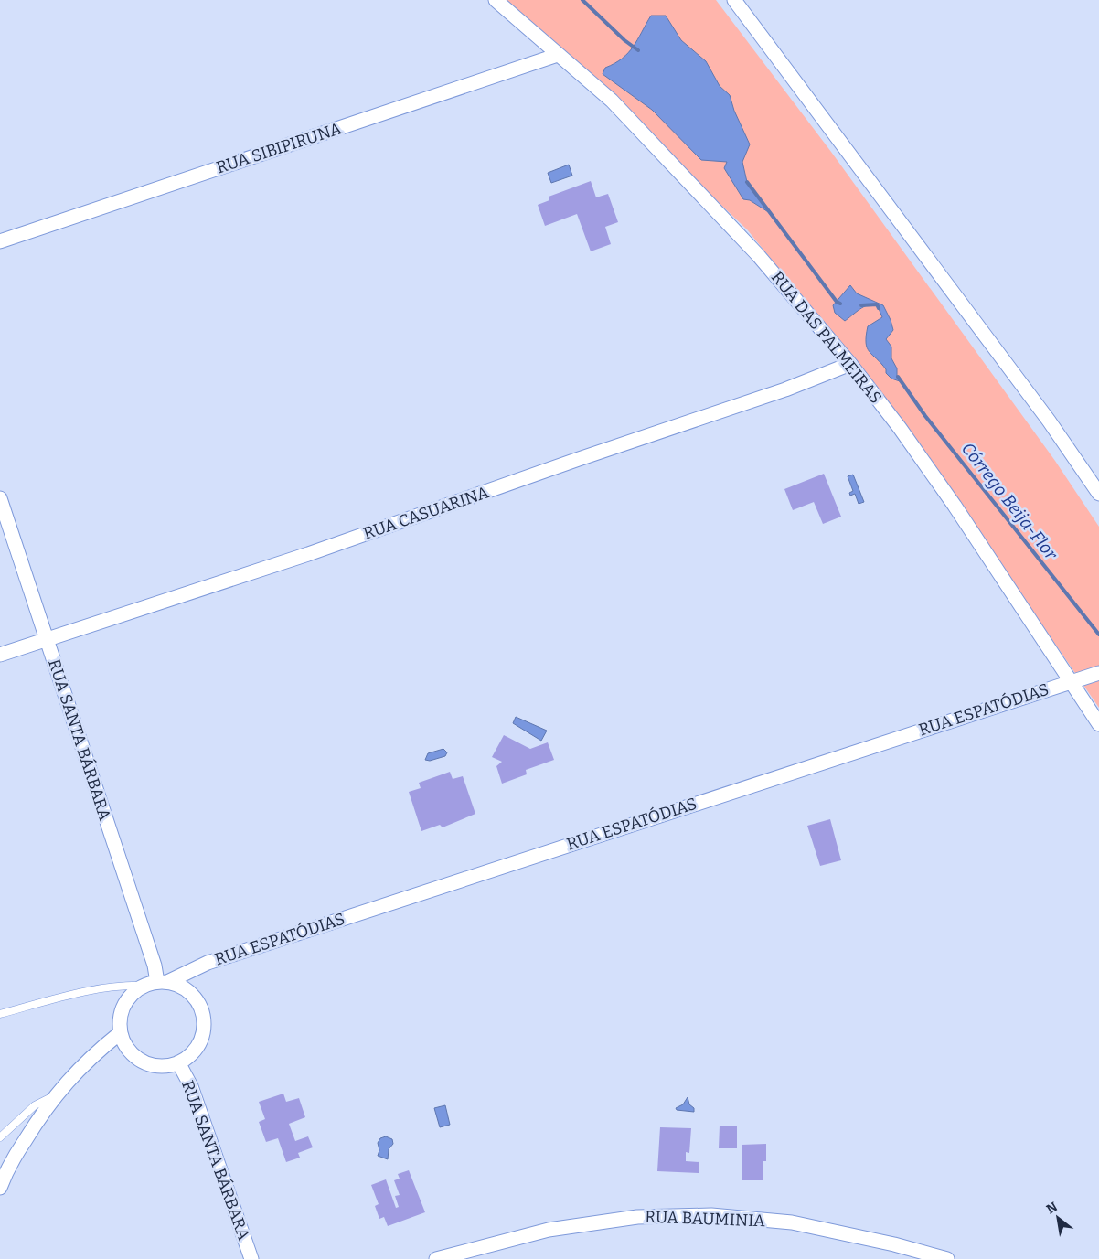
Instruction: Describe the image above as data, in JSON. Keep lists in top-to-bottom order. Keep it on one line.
{"streets":{"street":["RUA SIBIPIRUNA","RUA DAS PALMEIRAS","RUA CASUARINA","RUA ESPATÓDIAS","RUA SANTA BÁRBARA","RUA BAUMINIA"]},"crossings":[["RUA SIBIPIRUNA","RUA DAS PALMEIRAS"],["RUA DAS PALMEIRAS","RUA CASUARINA"],["RUA DAS PALMEIRAS","RUA ESPATÓDIAS"],["RUA CASUARINA","RUA SANTA BÁRBARA"],["RUA ESPATÓDIAS","RUA SANTA BÁRBARA"]],"water":["Córrego Beija-Flor"],"north":"top left"}
